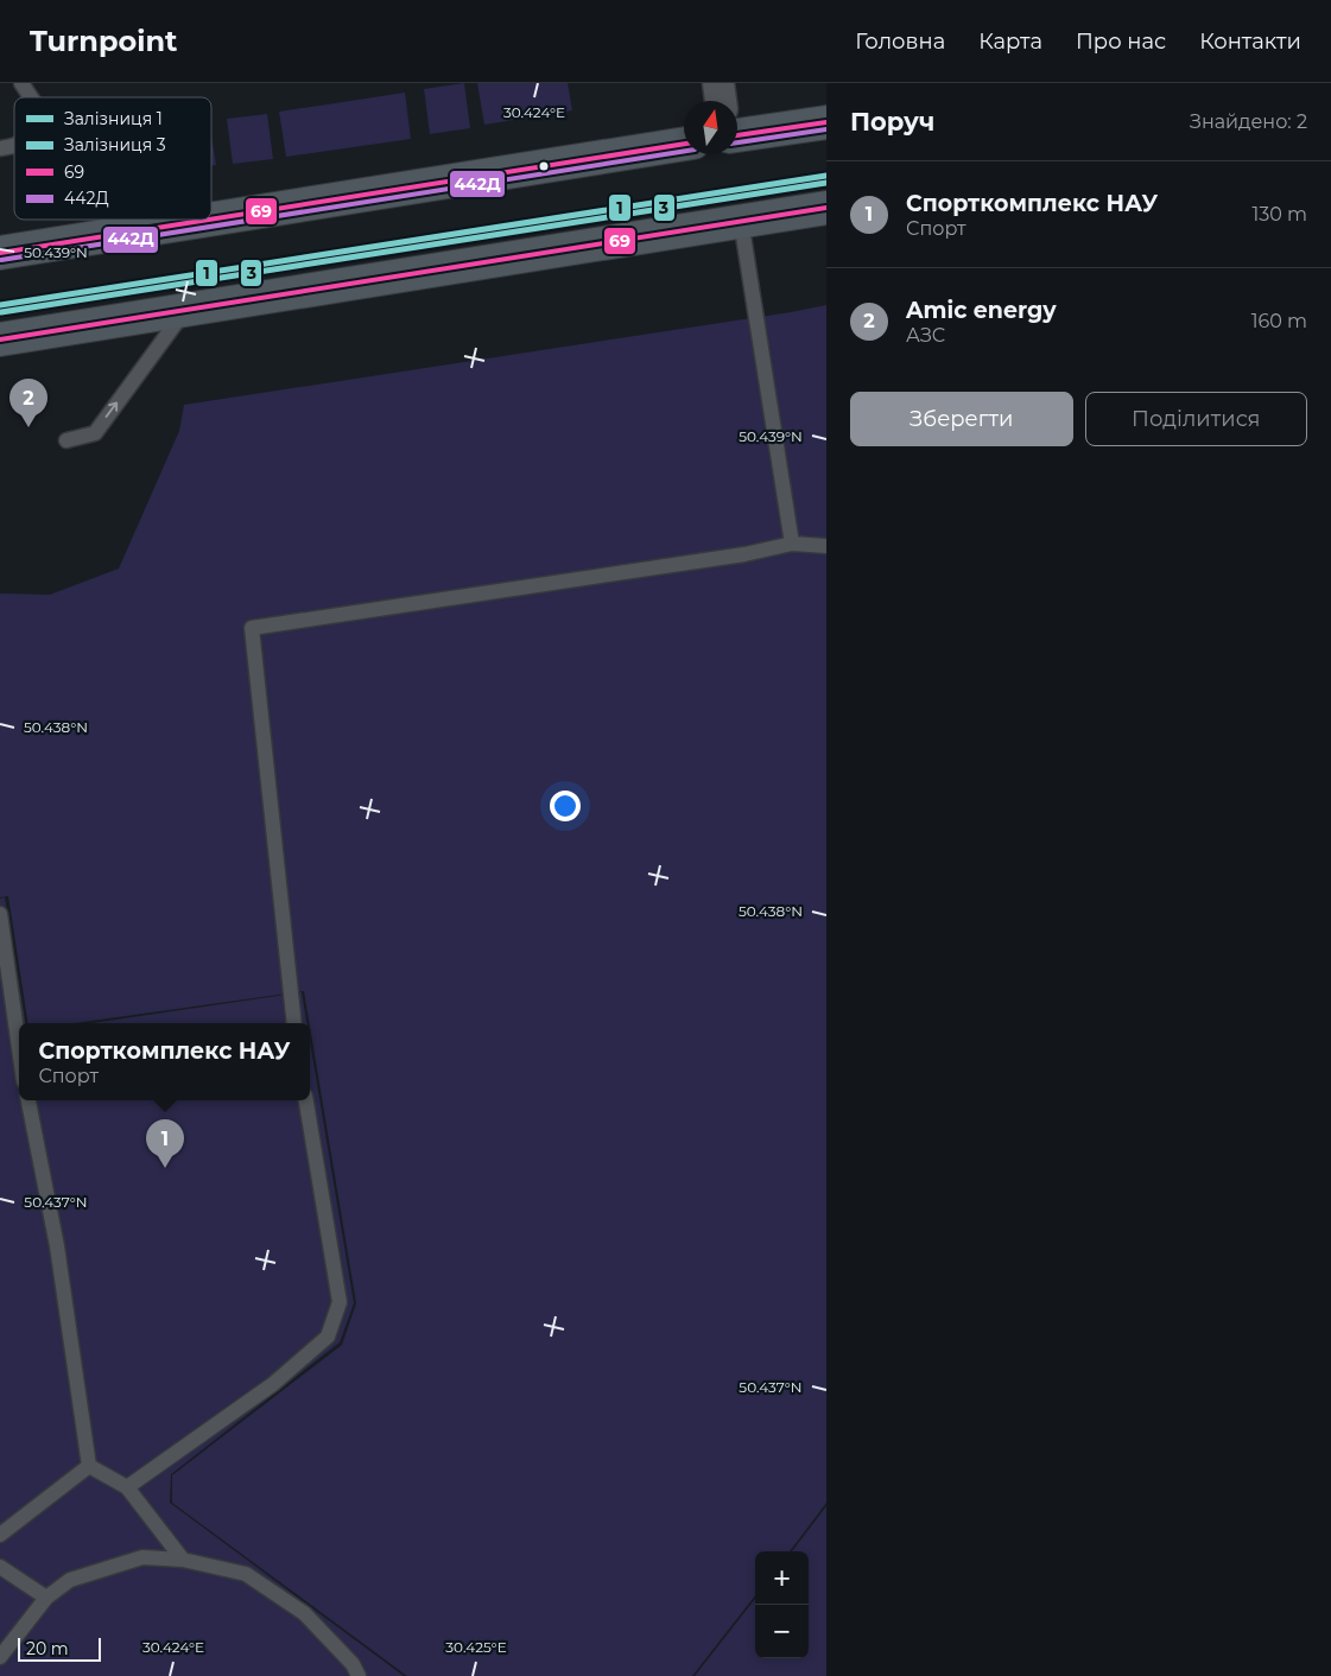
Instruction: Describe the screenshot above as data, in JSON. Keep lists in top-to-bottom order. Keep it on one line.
{"lines":["transit line 69","transit line 442Д","rail line 1","rail line 3"],"legend":["Залізниця 1","Залізниця 3","69","442Д"],"scale_bar":"20 m","north":"top","page":{"header":"Turnpoint","nav":["Головна","Карта","Про нас","Контакти"],"heading":["Поруч","Знайдено: 2"],"list":[{"mark":"1","name":"Спорткомплекс НАУ","note":"Спорт","value":"130 m"},{"mark":"2","name":"Amic energy","note":"АЗС","value":"160 m"}],"buttons":["Зберегти","Поділитися"],"pins":["2","1"],"popup":["Спорткомплекс НАУ","Спорт"],"map_buttons":["+","−"],"scale":"20 m"},"coordinates":["30.424°E","50.439°N","50.438°N","50.437°N","30.425°E"]}
